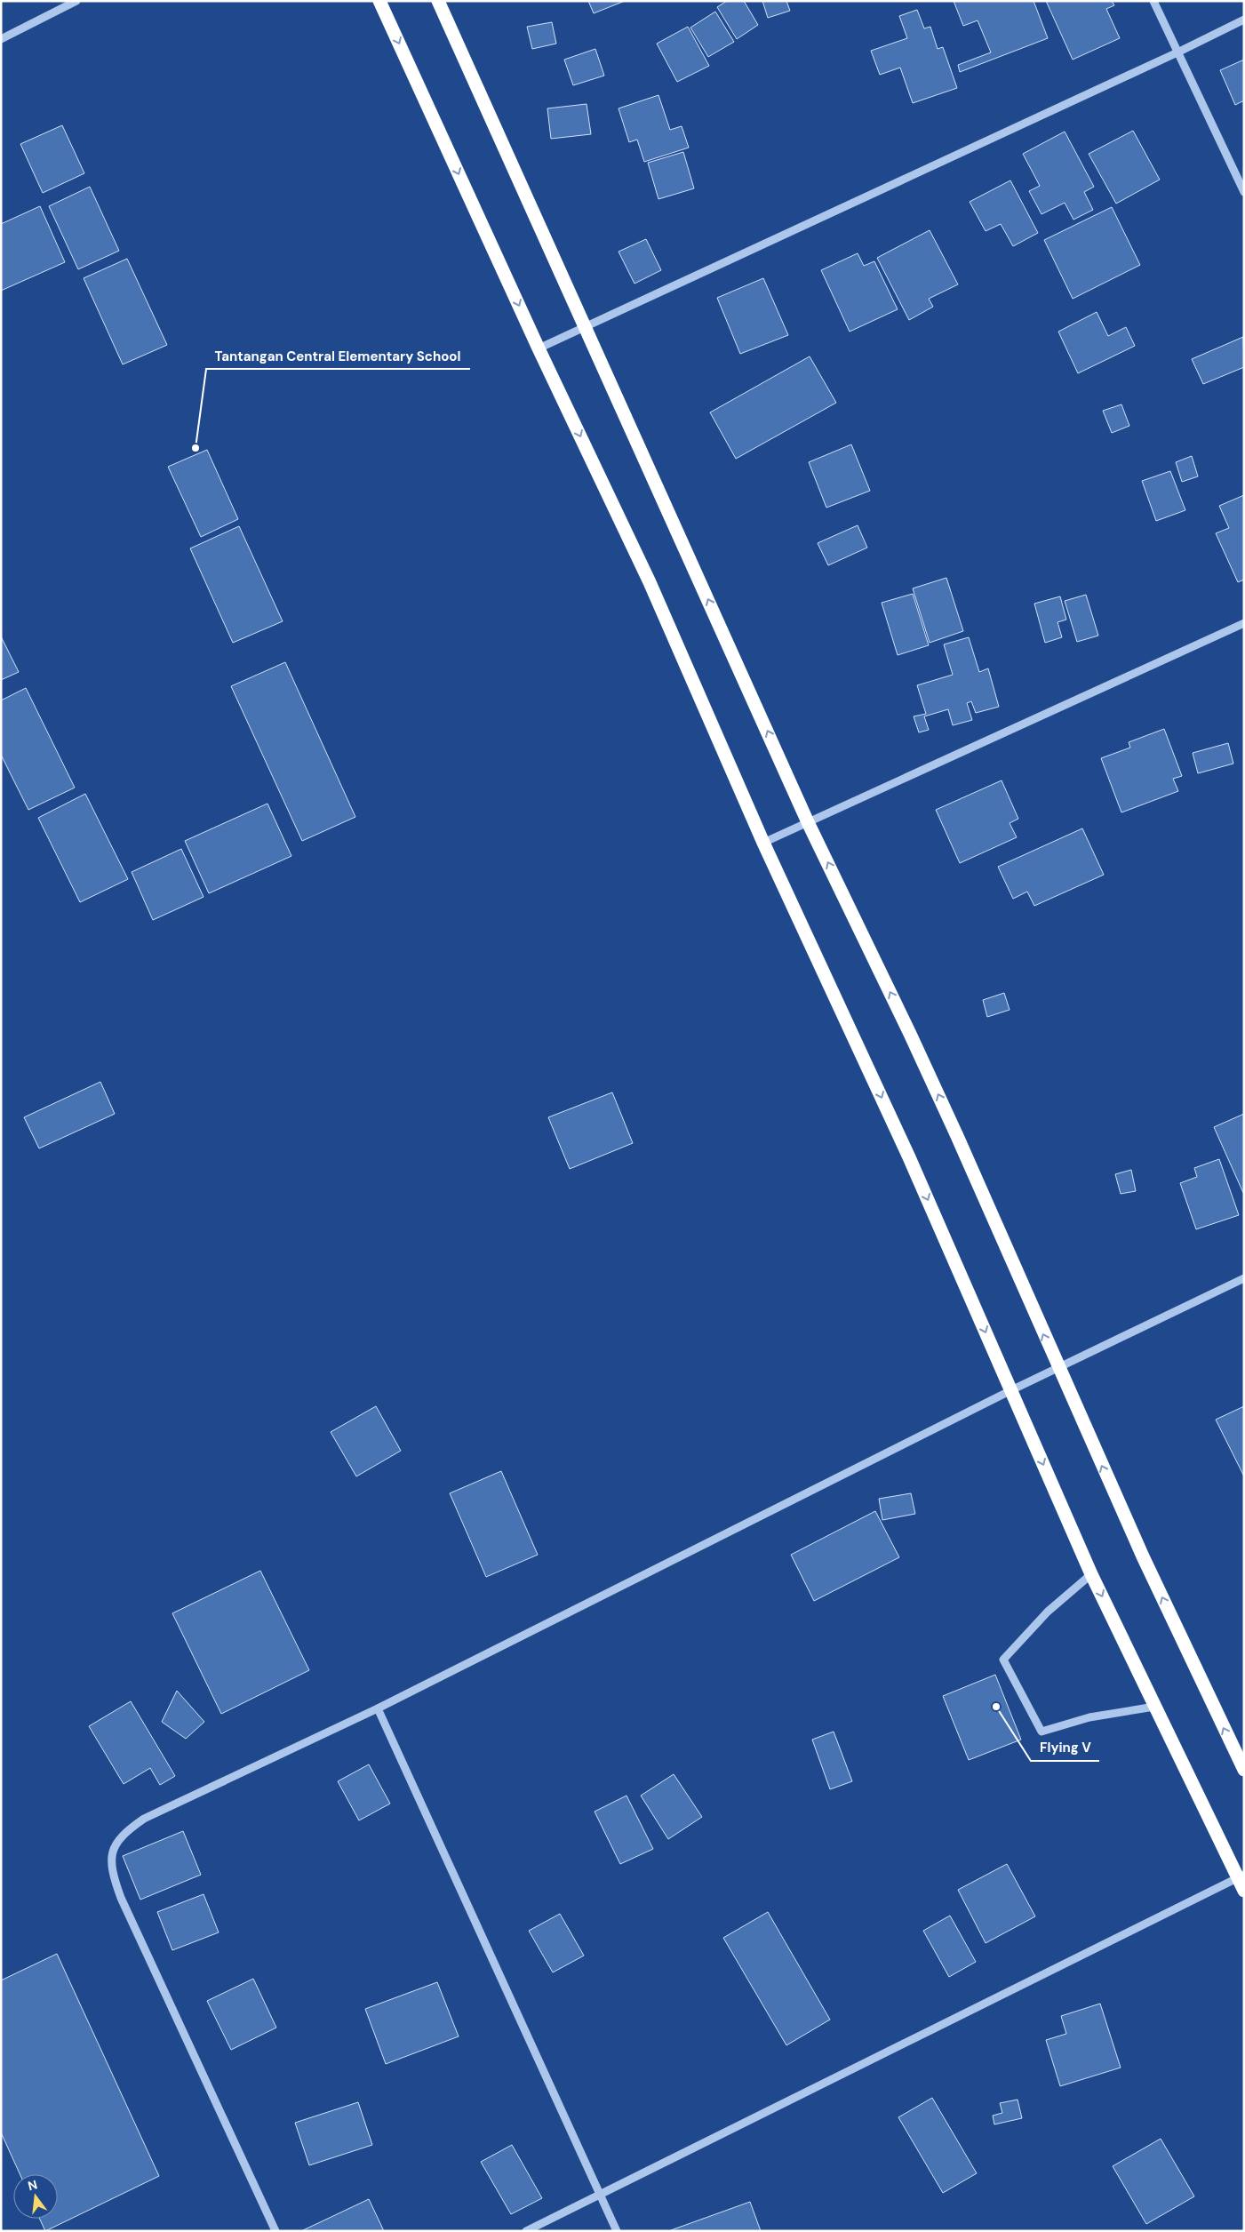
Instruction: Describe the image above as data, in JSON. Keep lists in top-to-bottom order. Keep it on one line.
{"places":["Tantangan Central Elementary School","Flying V"],"north":"top"}
